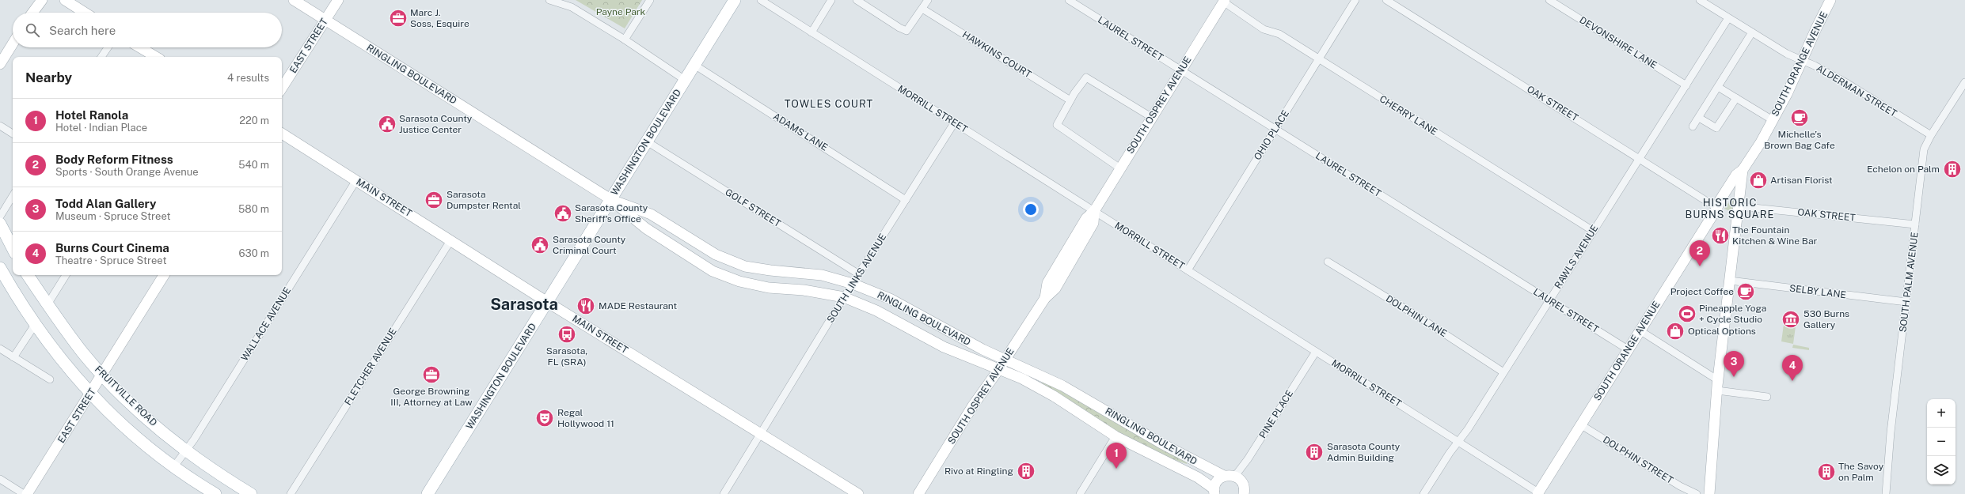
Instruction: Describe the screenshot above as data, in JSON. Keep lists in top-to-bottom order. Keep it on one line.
{"streets":{"main road":["WASHINGTON BOULEVARD","FRUITVILLE ROAD"],"street":["LAUREL STREET","DEVONSHIRE LANE","EAST STREET","HAWKINS COURT","SOUTH ORANGE AVENUE","RINGLING BOULEVARD","ALDERMAN STREET","OAK STREET","SOUTH OSPREY AVENUE","MORRILL STREET","CHERRY LANE","ADAMS LANE","OHIO PLACE","MAIN STREET","GOLF STREET","RAWLS AVENUE","SOUTH LINKS AVENUE","SOUTH PALM AVENUE","SELBY LANE","DOLPHIN LANE","WALLACE AVENUE","FLETCHER AVENUE","PINE PLACE","DOLPHIN STREET"]},"crossings":[["LAUREL STREET","SOUTH ORANGE AVENUE"],["LAUREL STREET","SOUTH OSPREY AVENUE"],["LAUREL STREET","OHIO PLACE"],["LAUREL STREET","RAWLS AVENUE"],["DEVONSHIRE LANE","RAWLS AVENUE"],["EAST STREET","RINGLING BOULEVARD"],["EAST STREET","FRUITVILLE ROAD"],["SOUTH ORANGE AVENUE","ALDERMAN STREET"],["SOUTH ORANGE AVENUE","OAK STREET"],["SOUTH ORANGE AVENUE","MORRILL STREET"],["SOUTH ORANGE AVENUE","DOLPHIN STREET"],["RINGLING BOULEVARD","SOUTH OSPREY AVENUE"],["RINGLING BOULEVARD","WASHINGTON BOULEVARD"],["RINGLING BOULEVARD","SOUTH LINKS AVENUE"],["ALDERMAN STREET","RAWLS AVENUE"],["ALDERMAN STREET","SOUTH PALM AVENUE"],["OAK STREET","RAWLS AVENUE"],["OAK STREET","SOUTH PALM AVENUE"],["SOUTH OSPREY AVENUE","MORRILL STREET"],["SOUTH OSPREY AVENUE","CHERRY LANE"],["MORRILL STREET","OHIO PLACE"],["MORRILL STREET","RAWLS AVENUE"],["MORRILL STREET","SOUTH LINKS AVENUE"],["MORRILL STREET","PINE PLACE"],["CHERRY LANE","OHIO PLACE"],["CHERRY LANE","RAWLS AVENUE"],["ADAMS LANE","WASHINGTON BOULEVARD"],["ADAMS LANE","SOUTH LINKS AVENUE"],["WASHINGTON BOULEVARD","MAIN STREET"],["WASHINGTON BOULEVARD","GOLF STREET"],["MAIN STREET","SOUTH LINKS AVENUE"],["MAIN STREET","WALLACE AVENUE"],["MAIN STREET","FLETCHER AVENUE"],["GOLF STREET","SOUTH LINKS AVENUE"],["RAWLS AVENUE","DOLPHIN LANE"],["SOUTH PALM AVENUE","SELBY LANE"],["WALLACE AVENUE","FRUITVILLE ROAD"]],"districts":["TOWLES COURT","HISTORIC BURNS SQUARE","Sarasota"],"parks":["Payne Park"],"places":{"office":["Marc J. Soss, Esquire","Sarasota Dumpster Rental","George Browning III, Attorney at Law"],"cafe":["Michelle’s Brown Bag Cafe","Project Coffee"],"public building":["Sarasota County Justice Center","Sarasota County Sheriff's Office","Sarasota County Criminal Court"],"building":["Echelon on Palm","Sarasota County Admin Building","Rivo at Ringling","The Savoy on Palm"],"shop":["Artisan Florist","Optical Options"],"restaurant":["The Fountain Kitchen & Wine Bar","MADE Restaurant"],"sports":["Pineapple Yoga + Cycle Studio"],"museum":["530 Burns Gallery"],"bus stop":["Sarasota, FL (SRA)"],"theatre":["Regal Hollywood 11"]},"page":{"search":"Search here","heading":["Nearby","4 results"],"list":[{"mark":"1","name":"Hotel Ranola","note":"Hotel · Indian Place","value":"220 m"},{"mark":"2","name":"Body Reform Fitness","note":"Sports · South Orange Avenue","value":"540 m"},{"mark":"3","name":"Todd Alan Gallery","note":"Museum · Spruce Street","value":"580 m"},{"mark":"4","name":"Burns Court Cinema","note":"Theatre · Spruce Street","value":"630 m"}],"pins":["2","3","4","1"],"map_buttons":["+","−"]}}
